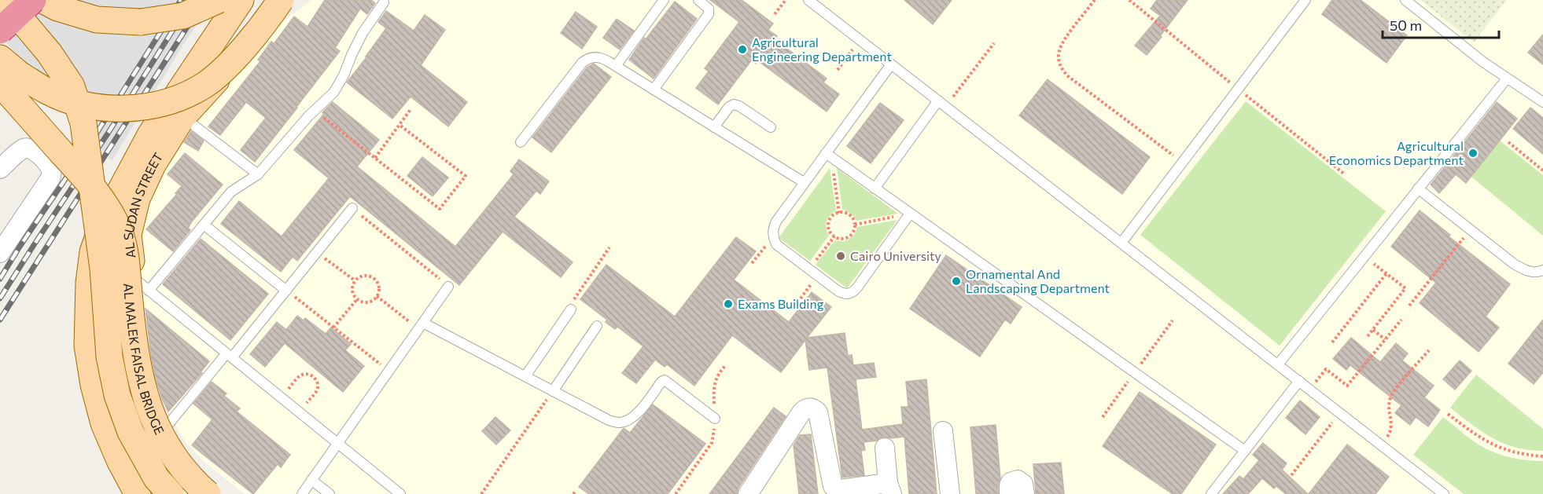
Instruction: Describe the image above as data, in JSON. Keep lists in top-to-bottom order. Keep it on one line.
{"streets":{"main road":["AL SUDAN STREET","AL MALEK FAISAL BRIDGE"]},"places":["Agricultural Engineering Department","Agricultural Economics Department","Cairo University","Ornamental And Landscaping Department","Exams Building"],"scale_bar":"50 m"}
